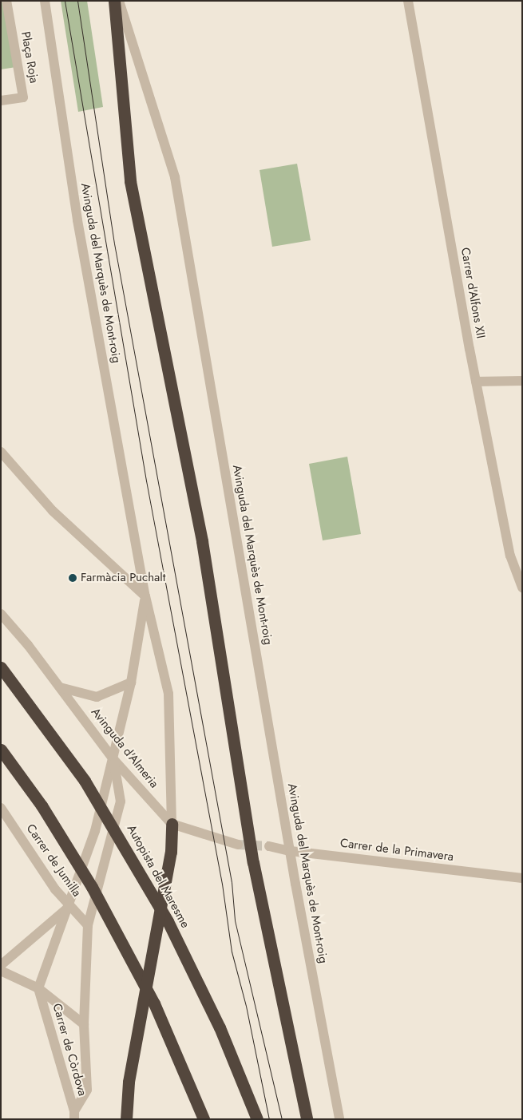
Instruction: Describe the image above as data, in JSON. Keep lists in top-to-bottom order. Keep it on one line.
{"streets":{"highway":["Autopista del Maresme"],"street":["Plaça Roja","Avinguda del Marquès de Mont-roig","Carrer d'Alfons XII","Avinguda d'Almeria","Carrer de la Primavera","Carrer de Jumilla","Carrer de Còrdova"]},"crossings":[["Avinguda del Marquès de Mont-roig","Avinguda d'Almeria"],["Avinguda del Marquès de Mont-roig","Carrer de la Primavera"],["Avinguda del Marquès de Mont-roig","Carrer de Jumilla"],["Avinguda del Marquès de Mont-roig","Carrer de Còrdova"]],"places":["Farmàcia Puchalt"]}
